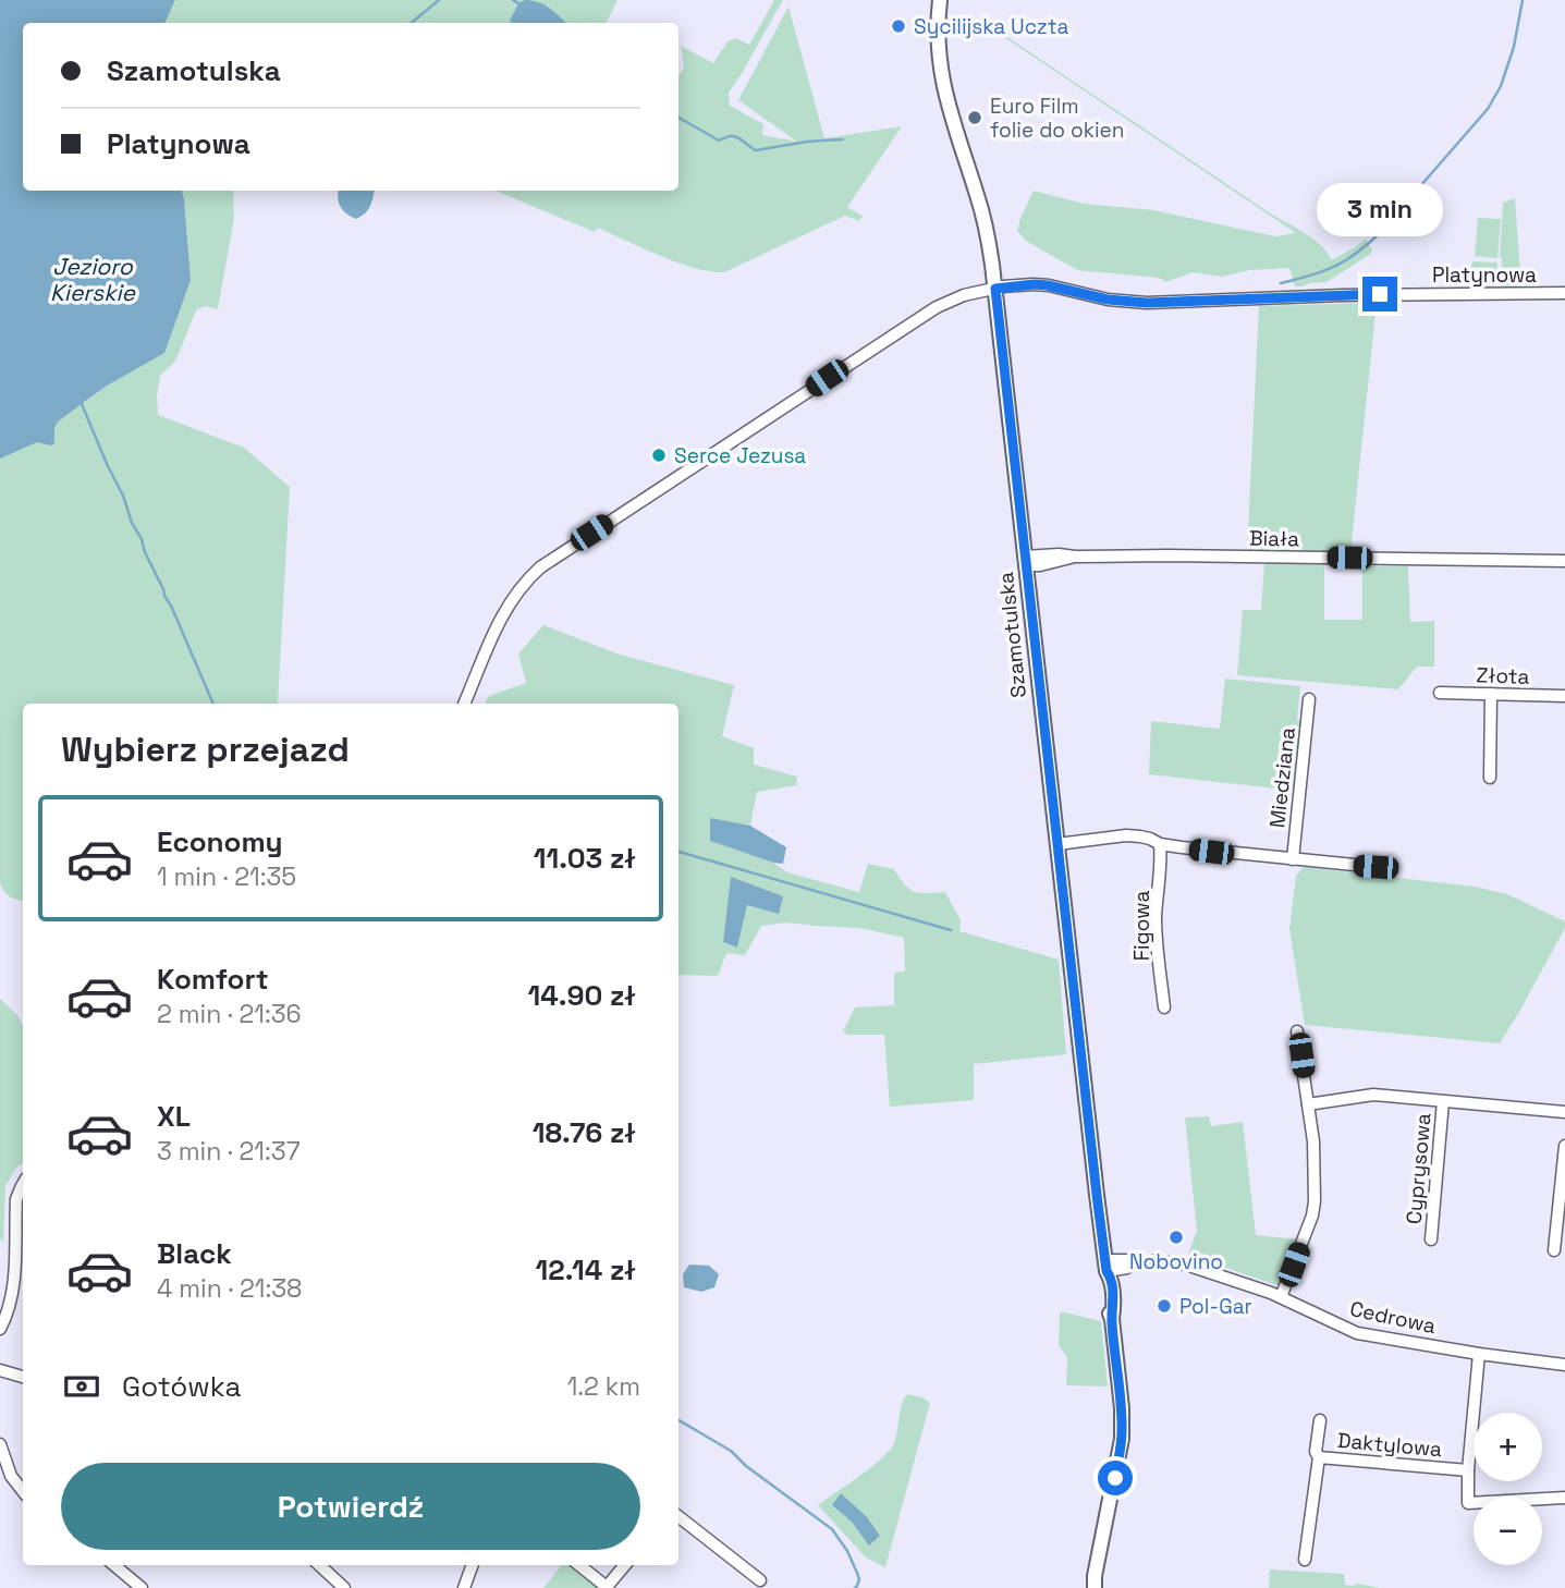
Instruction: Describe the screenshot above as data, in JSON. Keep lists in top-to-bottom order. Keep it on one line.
{"streets":{"street":["Platynowa","Biała","Szamotulska","Złota","Miedziana","Figowa","Cyprysowa","Cedrowa","Daktylowa"]},"crossings":[["Platynowa","Szamotulska"],["Biała","Szamotulska"],["Szamotulska","Cedrowa"]],"water":["Jezioro Kierskie"],"places":["Sycilijska Uczta","Euro Film folie do okien","Serce Jezusa","Nobovino","Pol-Gar"],"page":{"banner":["Szamotulska","Platynowa"],"bubble":"3 min","heading":"Wybierz przejazd","list":[{"name":"Economy","note":"1 min · 21:35","value":"11.03 zł"},{"name":"Komfort","note":"2 min · 21:36","value":"14.90 zł"},{"name":"XL","note":"3 min · 21:37","value":"18.76 zł"},{"name":"Black","note":"4 min · 21:38","value":"12.14 zł"}],"pay":["Gotówka","1.2 km"],"map_buttons":["+","−"],"buttons":"Potwierdź"}}
